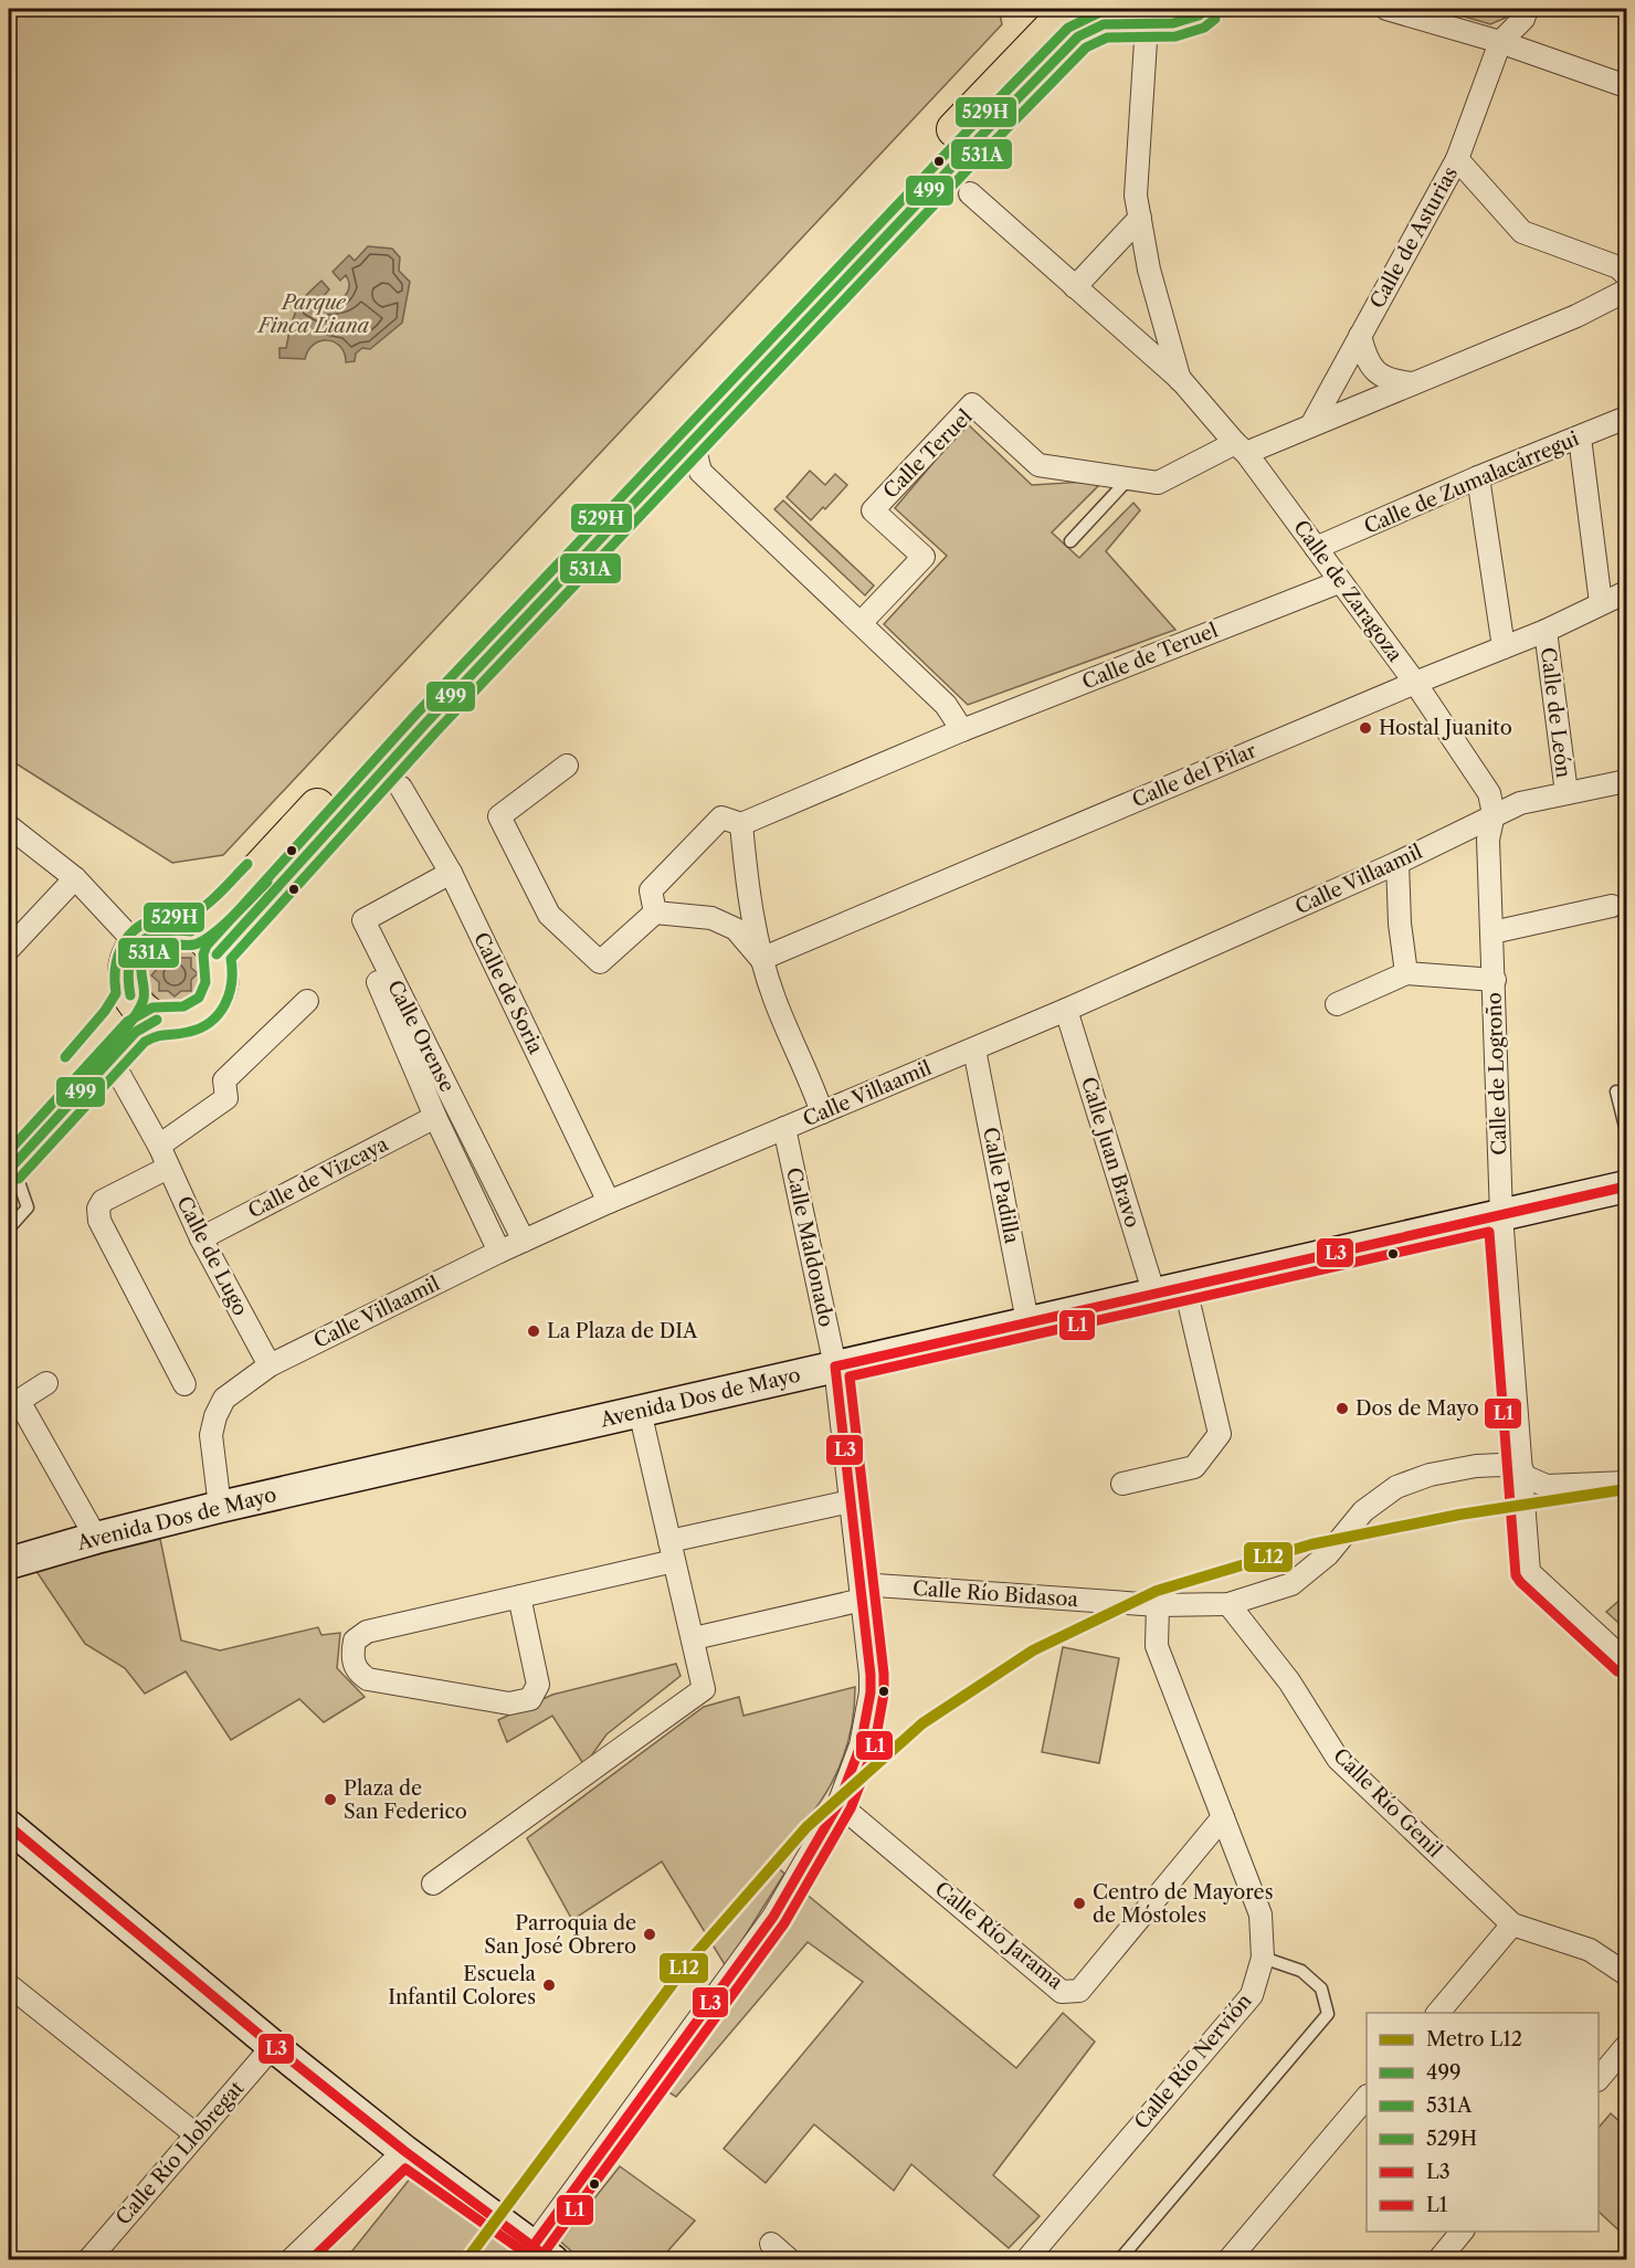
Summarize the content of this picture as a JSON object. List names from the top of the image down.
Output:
{
  "streets": {
    "street": [
      "Calle de Asturias",
      "Calle Teruel",
      "Calle de Zumalacárregui",
      "Calle de Zaragoza",
      "Calle de Teruel",
      "Calle de León",
      "Calle del Pilar",
      "Calle Villaamil",
      "Calle de Soria",
      "Calle Orense",
      "Calle de Logroño",
      "Calle Juan Bravo",
      "Calle de Vizcaya",
      "Calle Padilla",
      "Calle Maldonado",
      "Calle de Lugo",
      "Avenida Dos de Mayo",
      "Calle Río Bidasoa",
      "Calle Río Genil",
      "Calle Río Jarama",
      "Calle Río Nervión",
      "Calle Río Llobregat"
    ]
  },
  "crossings": [
    ["Calle de Asturias", "Calle Teruel"],
    ["Calle Teruel", "Calle de Zaragoza"],
    ["Calle de Zumalacárregui", "Calle de Zaragoza"],
    ["Calle de Zaragoza", "Calle de Teruel"],
    ["Calle de Zaragoza", "Calle del Pilar"],
    ["Calle de Zaragoza", "Calle Villaamil"],
    ["Calle de Zaragoza", "Calle de Logroño"],
    ["Calle de León", "Calle del Pilar"],
    ["Calle de León", "Calle Villaamil"],
    ["Calle Villaamil", "Calle de Soria"],
    ["Calle Villaamil", "Calle Orense"],
    ["Calle Villaamil", "Calle de Logroño"],
    ["Calle Villaamil", "Calle Juan Bravo"],
    ["Calle Villaamil", "Calle Padilla"],
    ["Calle Villaamil", "Calle Maldonado"],
    ["Calle Villaamil", "Calle de Lugo"],
    ["Calle Villaamil", "Avenida Dos de Mayo"],
    ["Calle de Soria", "Calle Orense"],
    ["Calle de Logroño", "Avenida Dos de Mayo"],
    ["Calle de Logroño", "Calle Río Bidasoa"],
    ["Calle Juan Bravo", "Avenida Dos de Mayo"],
    ["Calle de Vizcaya", "Calle de Lugo"],
    ["Calle Padilla", "Avenida Dos de Mayo"],
    ["Calle Maldonado", "Avenida Dos de Mayo"],
    ["Calle Maldonado", "Calle Río Bidasoa"],
    ["Calle Maldonado", "Calle Río Jarama"],
    ["Calle Río Bidasoa", "Calle Río Genil"],
    ["Calle Río Bidasoa", "Calle Río Nervión"],
    ["Calle Río Jarama", "Calle Río Nervión"]
  ],
  "parks": ["Parque Finca Liana"],
  "places": [
    "Hostal Juanito",
    "La Plaza de DIA",
    "Dos de Mayo",
    "Plaza de San Federico",
    "Centro de Mayores de Móstoles",
    "Parroquia de San José Obrero",
    "Escuela Infantil Colores"
  ],
  "lines": [
    "transit line 499",
    "transit line 529H",
    "transit line 531A",
    "transit line L3",
    "transit line L1",
    "metro line L12"
  ],
  "legend": [
    "Metro L12",
    "499",
    "531A",
    "529H",
    "L3",
    "L1"
  ]
}
